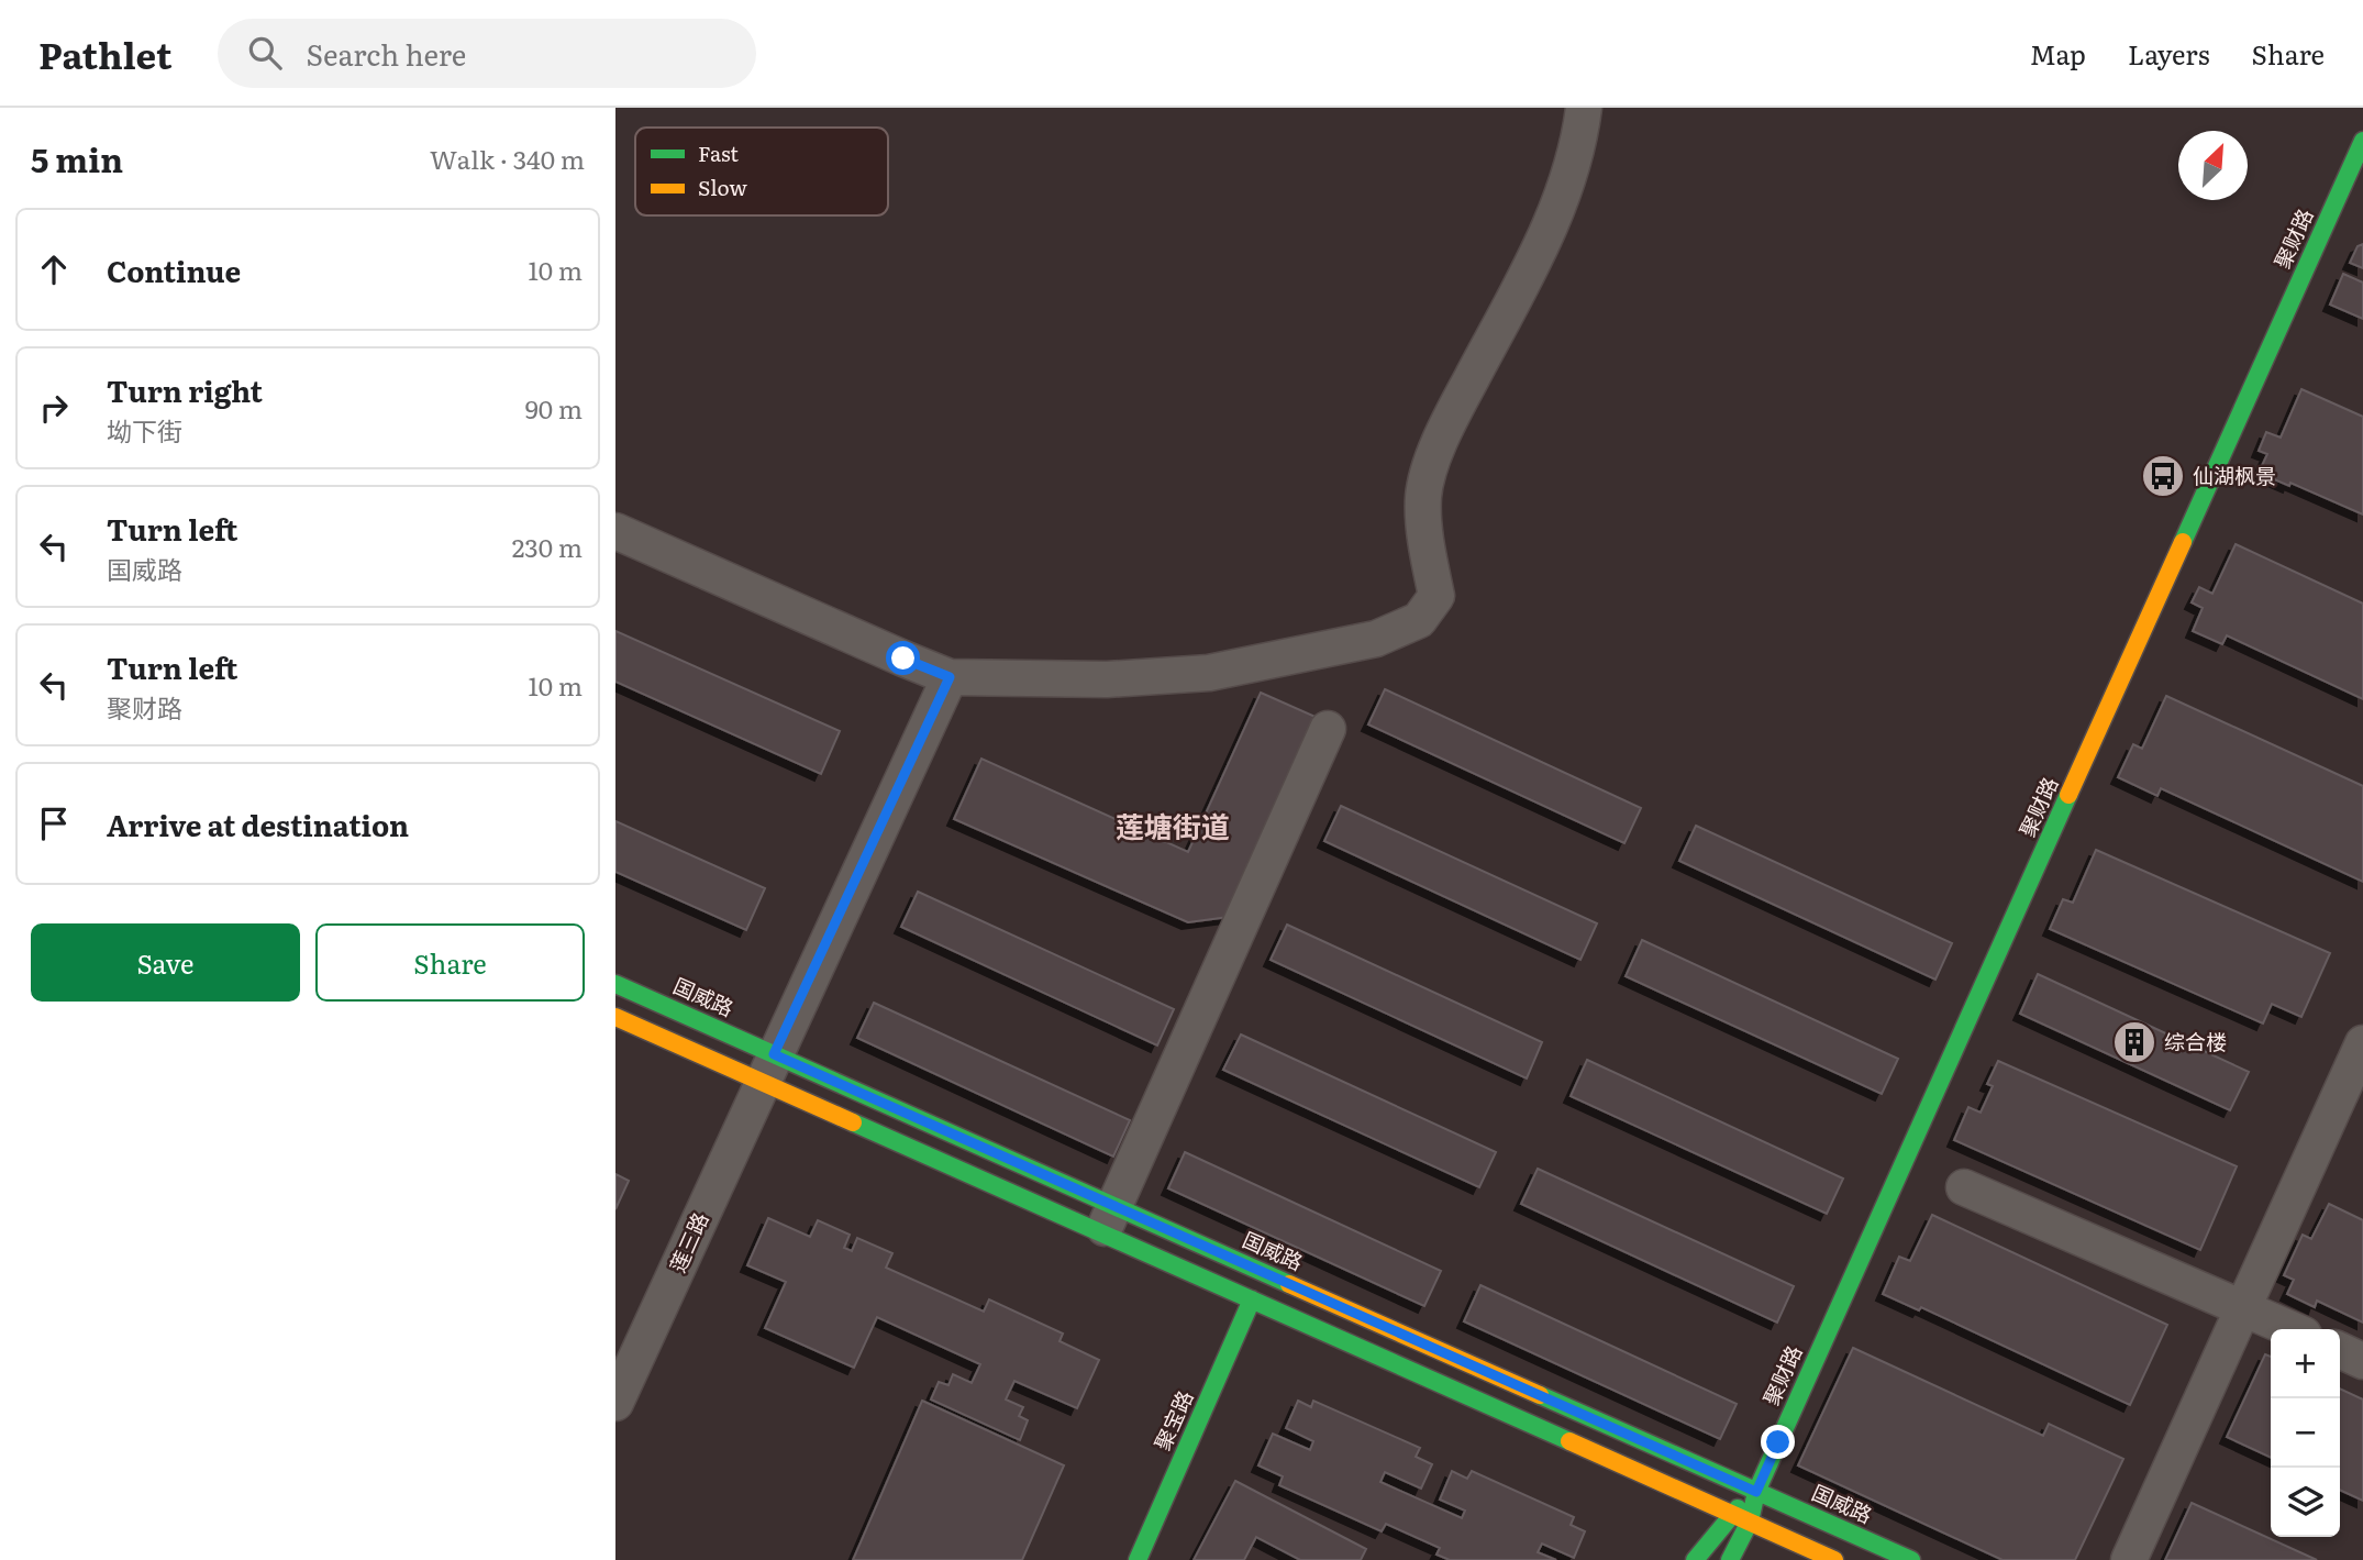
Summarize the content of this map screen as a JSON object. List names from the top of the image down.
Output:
{
  "streets": {
    "street": [
      "聚财路",
      "国威路",
      "莲三路",
      "聚宝路"
    ]
  },
  "crossings": [
    ["聚财路", "国威路"],
    ["国威路", "莲三路"],
    ["国威路", "聚宝路"]
  ],
  "districts": ["莲塘街道"],
  "places": {
    "bus stop": ["仙湖枫景"],
    "building": ["综合楼"]
  },
  "legend": ["Fast", "Slow"],
  "north": "top right",
  "page": {
    "header": "Pathlet",
    "search": "Search here",
    "nav": ["Map", "Layers", "Share"],
    "heading": ["5 min", "Walk · 340 m"],
    "list": [
      ["Continue", "10 m"],
      ["Turn right", "坳下街", "90 m"],
      ["Turn left", "国威路", "230 m"],
      ["Turn left", "聚财路", "10 m"],
      "Arrive at destination"
    ],
    "buttons": ["Save", "Share"],
    "map_buttons": ["+", "−"]
  }
}
